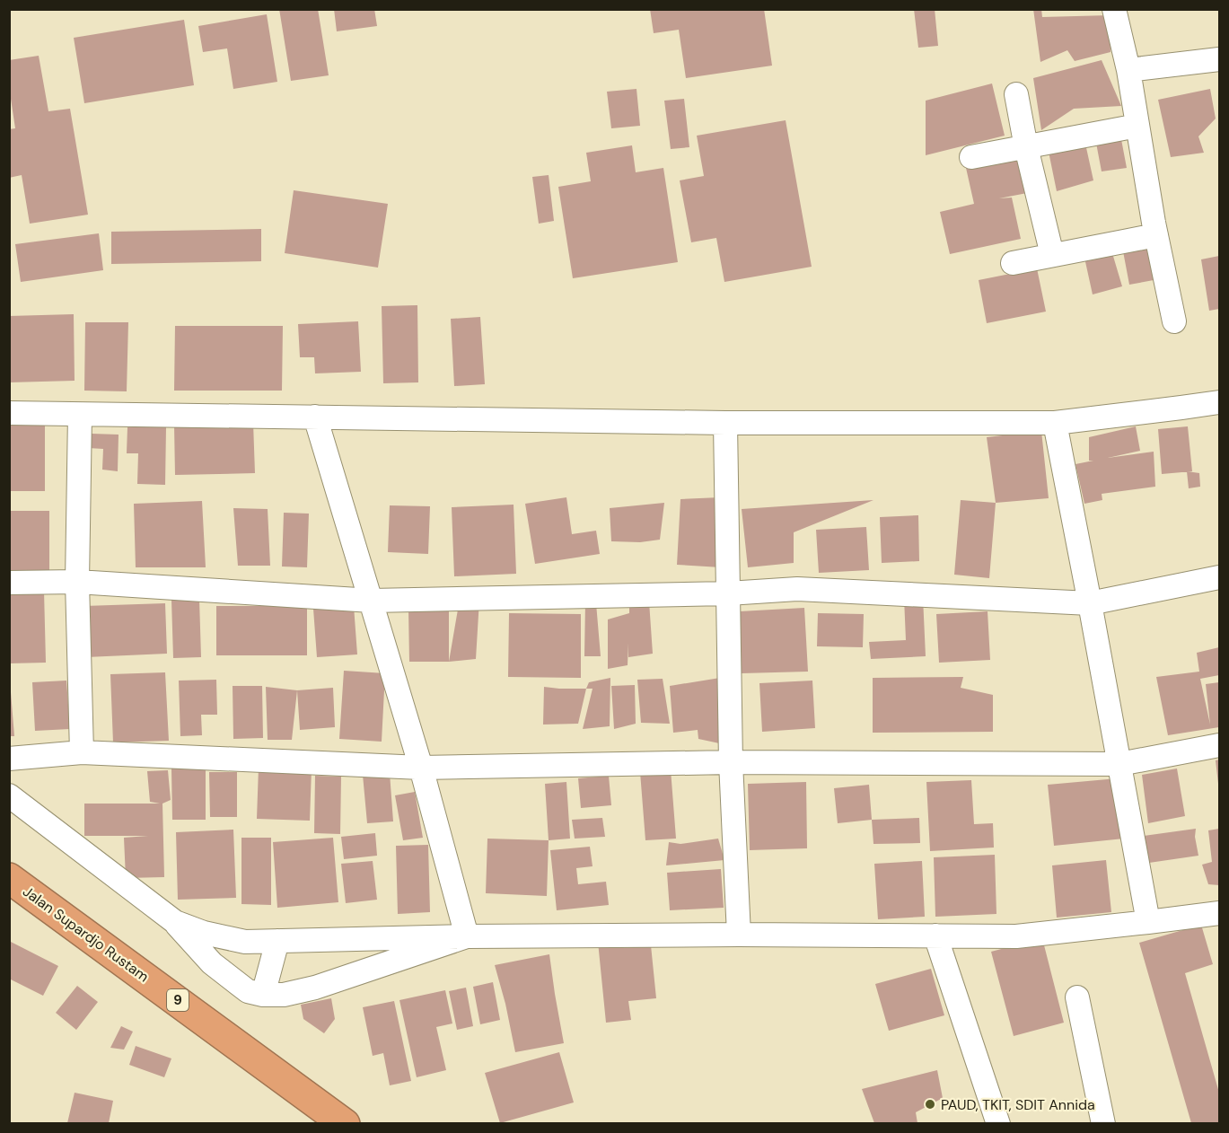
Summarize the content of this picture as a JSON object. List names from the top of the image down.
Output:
{
  "streets": {
    "highway": ["Jalan Supardjo Rustam", "9"]
  },
  "places": ["PAUD, TKIT, SDIT Annida"]
}
